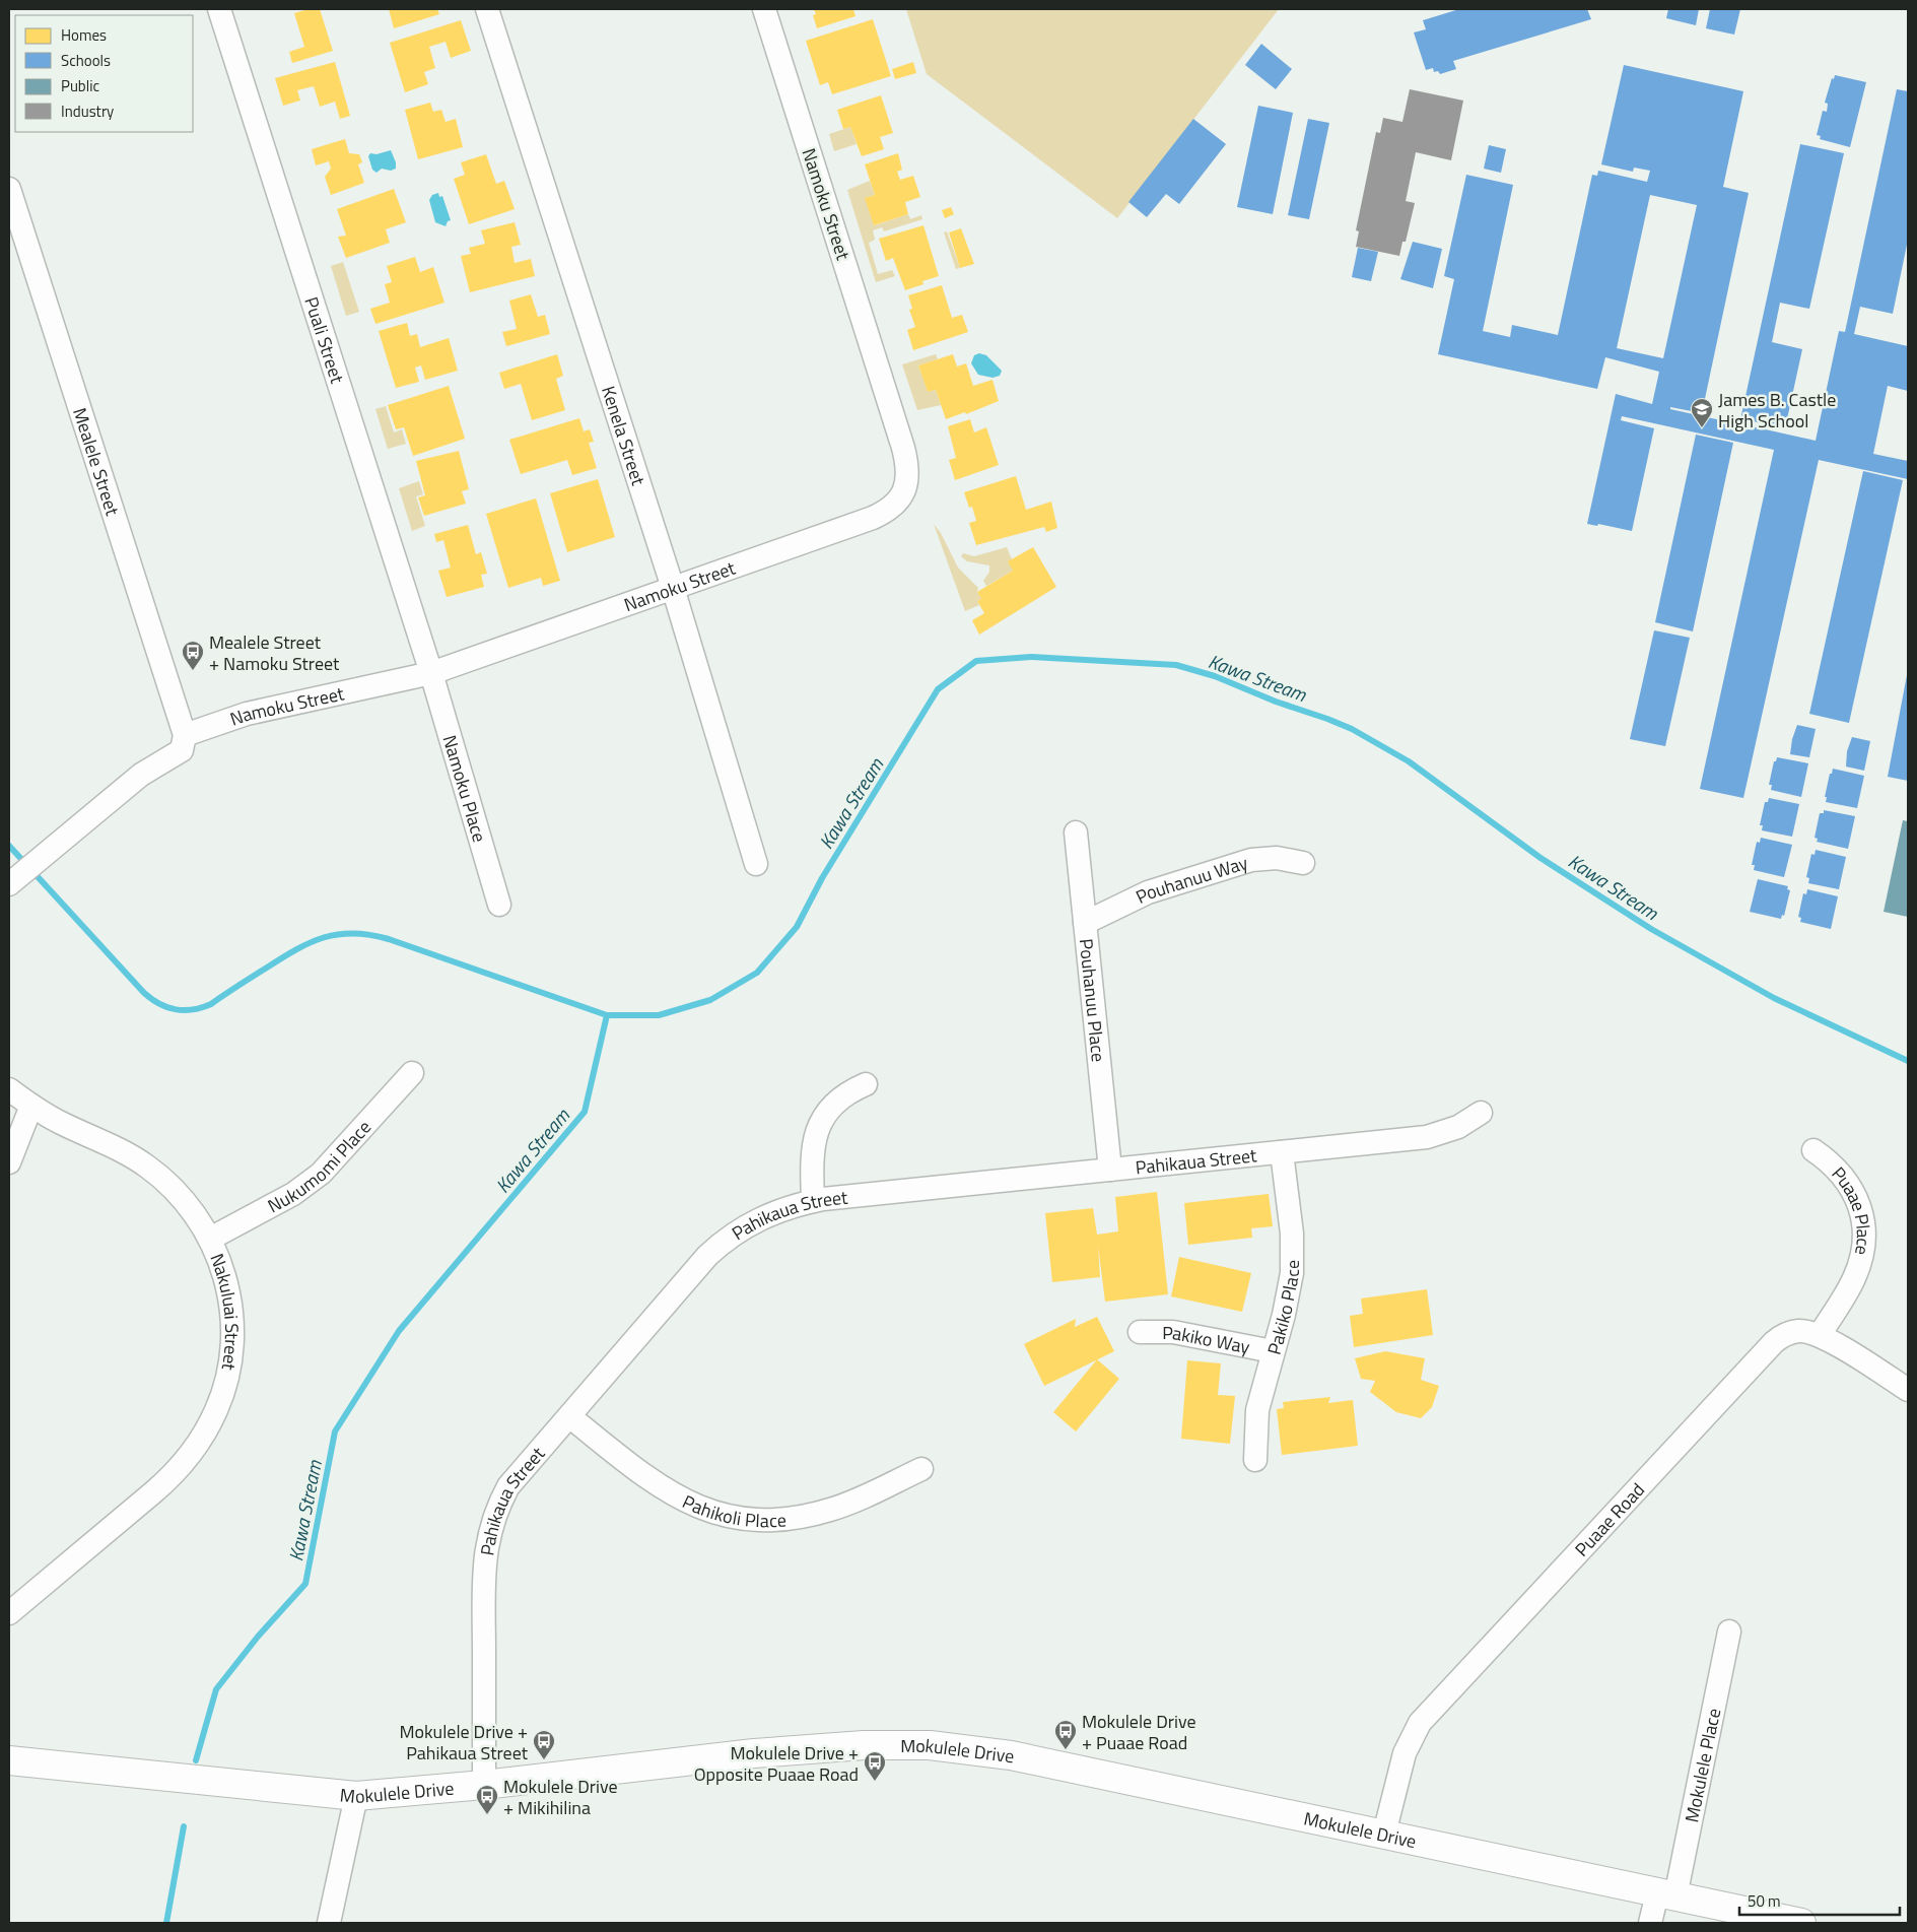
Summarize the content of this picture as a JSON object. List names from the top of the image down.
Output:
{
  "streets": {
    "street": [
      "Namoku Street",
      "Puali Street",
      "Kenela Street",
      "Mealele Street",
      "Namoku Place",
      "Pouhanuu Way",
      "Pouhanuu Place",
      "Pahikaua Street",
      "Nukumomi Place",
      "Puaae Place",
      "Pakiko Place",
      "Nakuluai Street",
      "Pakiko Way",
      "Pahikoli Place",
      "Puaae Road",
      "Mokulele Drive",
      "Mokulele Place"
    ]
  },
  "crossings": [
    ["Namoku Street", "Puali Street"],
    ["Namoku Street", "Kenela Street"],
    ["Namoku Street", "Mealele Street"],
    ["Namoku Street", "Namoku Place"],
    ["Puali Street", "Namoku Place"],
    ["Pouhanuu Way", "Pouhanuu Place"],
    ["Pouhanuu Place", "Pahikaua Street"],
    ["Pahikaua Street", "Pakiko Place"],
    ["Pahikaua Street", "Pahikoli Place"],
    ["Pahikaua Street", "Mokulele Drive"],
    ["Nukumomi Place", "Nakuluai Street"],
    ["Puaae Place", "Puaae Road"],
    ["Pakiko Place", "Pakiko Way"],
    ["Puaae Road", "Mokulele Drive"],
    ["Mokulele Drive", "Mokulele Place"]
  ],
  "water": ["Kawa Stream"],
  "places": {
    "school or university": ["James B. Castle High School"],
    "bus stop": [
      "Mealele Street + Namoku Street",
      "Mokulele Drive + Puaae Road",
      "Mokulele Drive + Pahikaua Street",
      "Mokulele Drive + Opposite Puaae Road",
      "Mokulele Drive + Mikihilina"
    ]
  },
  "legend": [
    "Homes",
    "Schools",
    "Public",
    "Industry"
  ],
  "scale_bar": "50 m"
}
